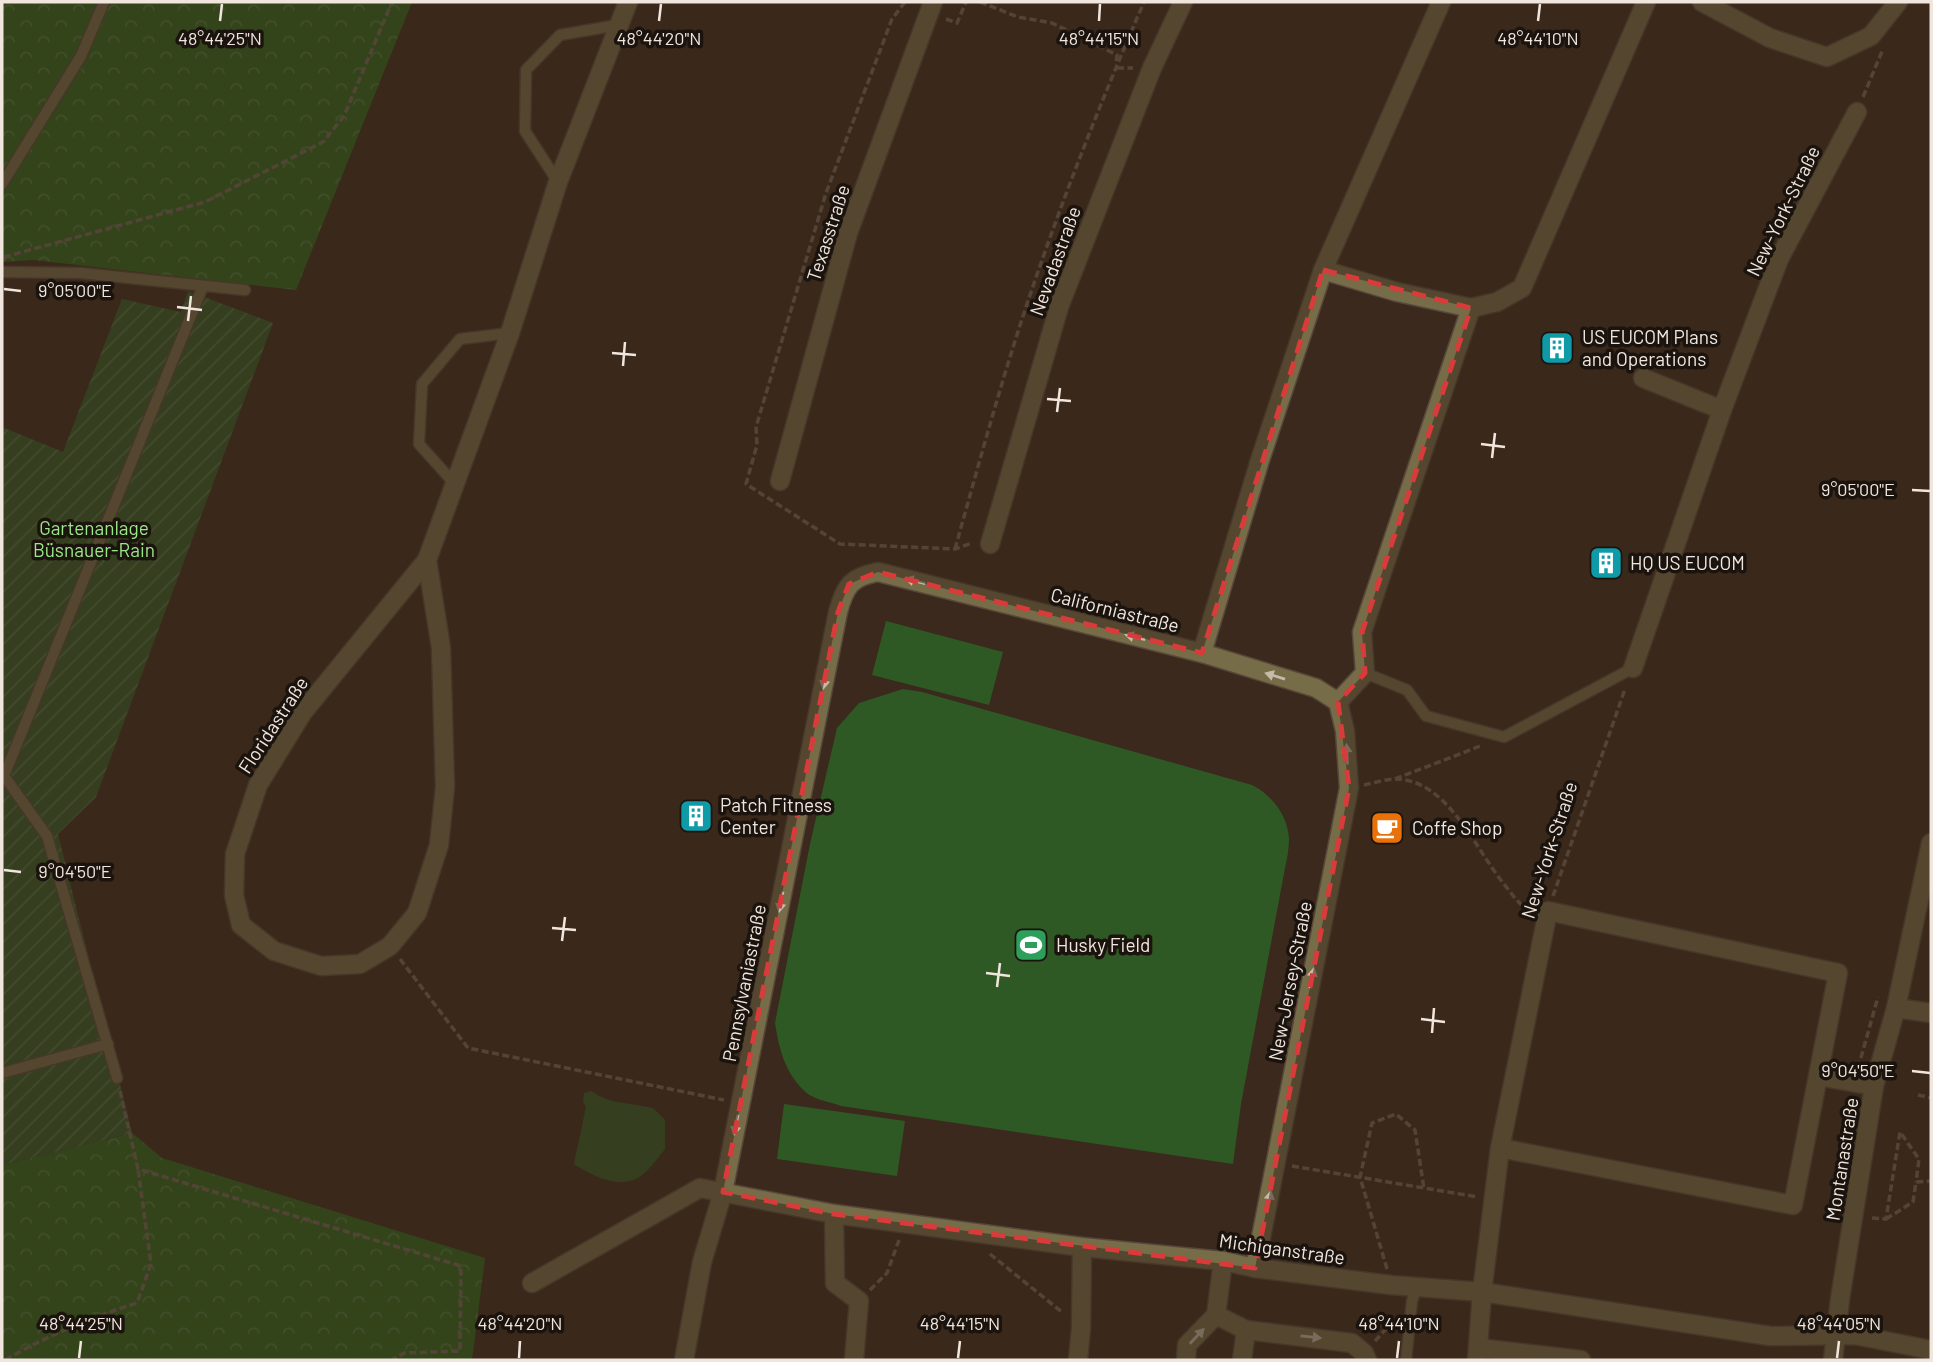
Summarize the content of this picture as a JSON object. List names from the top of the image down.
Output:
{
  "streets": {
    "street": [
      "New-York-Straße",
      "Texasstraße",
      "Nevadastraße",
      "Californiastraße",
      "Floridastraße",
      "New-Jersey-Straße",
      "Pennsylvaniastraße",
      "Montanastraße",
      "Michiganstraße"
    ]
  },
  "crossings": [
    ["New-York-Straße", "Michiganstraße"],
    ["Californiastraße", "New-Jersey-Straße"],
    ["Californiastraße", "Pennsylvaniastraße"],
    ["New-Jersey-Straße", "Michiganstraße"],
    ["Pennsylvaniastraße", "Michiganstraße"],
    ["Montanastraße", "Michiganstraße"]
  ],
  "one_way": ["Californiastraße", "New-Jersey-Straße", "Pennsylvaniastraße"],
  "parks": ["Gartenanlage Büsnauer-Rain"],
  "places": {
    "building": ["US EUCOM Plans and Operations", "HQ US EUCOM", "Patch Fitness Center"],
    "cafe": ["Coffe Shop"],
    "sports": ["Husky Field"]
  },
  "coordinates": [
    "48°44'25\"N",
    "48°44'20\"N",
    "48°44'15\"N",
    "48°44'10\"N",
    "9°05'00\"E",
    "9°04'50\"E",
    "48°44'05\"N"
  ]
}
